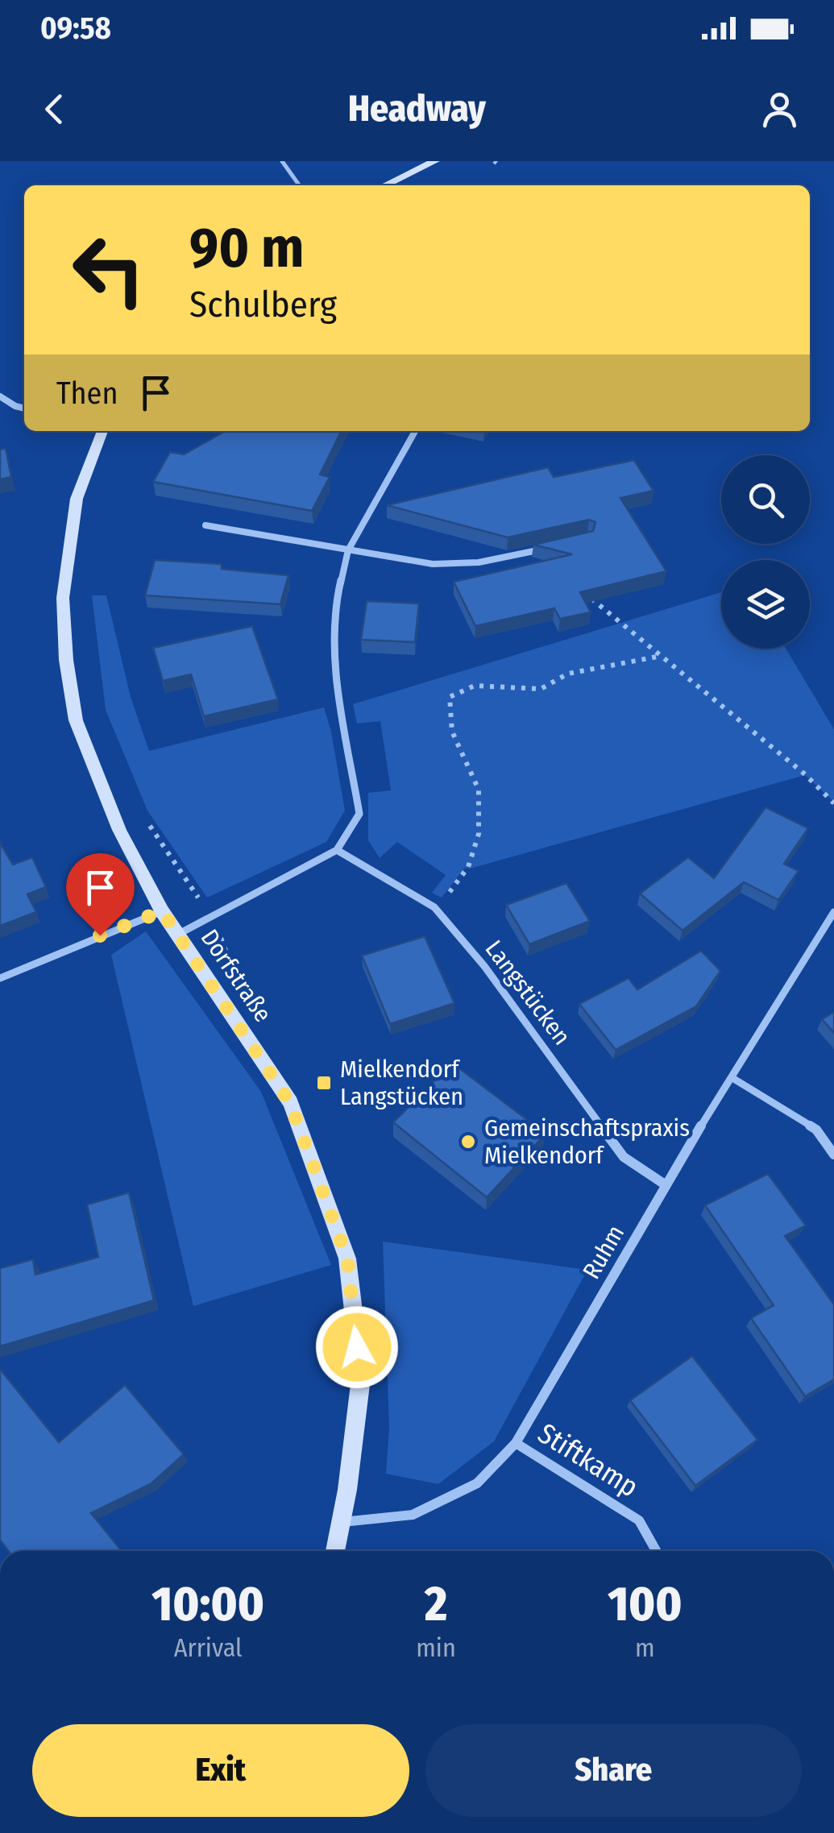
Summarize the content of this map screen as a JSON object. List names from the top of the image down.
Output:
{
  "streets": {
    "street": [
      "Dorfstraße",
      "Langstücken",
      "Ruhm",
      "Stiftkamp"
    ]
  },
  "crossings": [
    ["Dorfstraße", "Ruhm"],
    ["Langstücken", "Ruhm"],
    ["Ruhm", "Stiftkamp"]
  ],
  "places": {
    "transit": ["Mielkendorf Langstücken"],
    "other": ["Gemeinschaftspraxis Mielkendorf"]
  },
  "page": {
    "status": "09:58",
    "header": "Headway",
    "turn": ["90 m", "Schulberg"],
    "then": "Then",
    "eta": [
      "10:00",
      "Arrival",
      "2",
      "min",
      "100",
      "m"
    ],
    "buttons": ["Exit", "Share"]
  }
}
